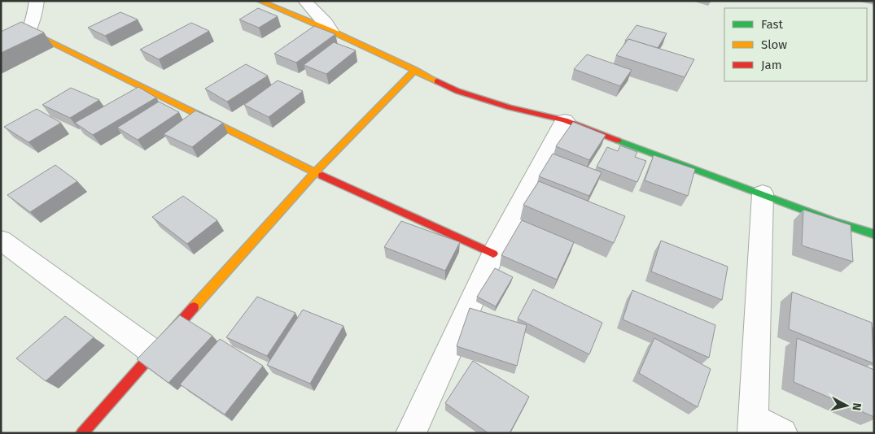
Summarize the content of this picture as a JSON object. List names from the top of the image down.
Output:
{
  "legend": ["Fast", "Slow", "Jam"],
  "north": "right"
}
